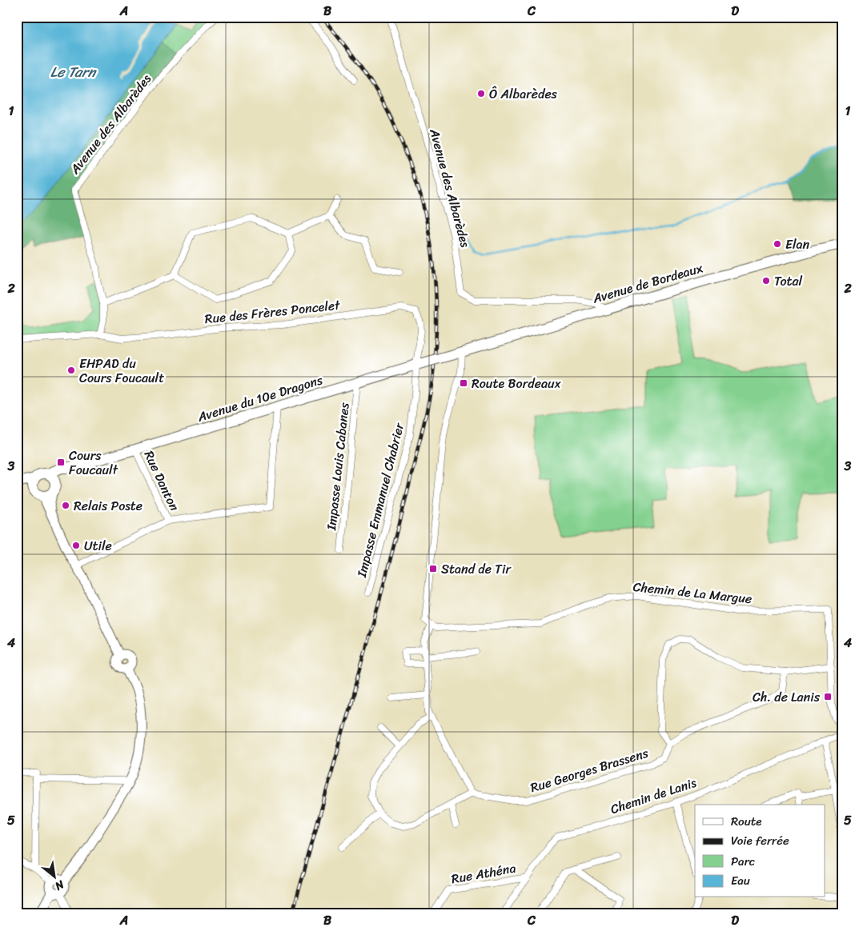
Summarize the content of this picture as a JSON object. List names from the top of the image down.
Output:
{
  "streets": {
    "main road": ["Avenue de Bordeaux", "Avenue du 10e Dragons"],
    "street": [
      "Avenue des Albarèdes",
      "Rue des Frères Poncelet",
      "Impasse Louis Cabanes",
      "Rue Danton",
      "Impasse Emmanuel Chabrier",
      "Chemin de La Margue",
      "Rue Georges Brassens",
      "Chemin de Lanis",
      "Rue Athéna"
    ]
  },
  "crossings": [
    ["Avenue des Albarèdes", "Avenue de Bordeaux"],
    ["Avenue des Albarèdes", "Rue des Frères Poncelet"],
    ["Avenue de Bordeaux", "Avenue du 10e Dragons"],
    ["Rue des Frères Poncelet", "Avenue du 10e Dragons"],
    ["Rue des Frères Poncelet", "Impasse Emmanuel Chabrier"],
    ["Avenue du 10e Dragons", "Impasse Louis Cabanes"],
    ["Avenue du 10e Dragons", "Rue Danton"],
    ["Avenue du 10e Dragons", "Impasse Emmanuel Chabrier"],
    ["Chemin de Lanis", "Rue Athéna"]
  ],
  "water": ["Le Tarn"],
  "places": {
    "other": [
      "Ô Albarèdes",
      "Elan",
      "Total",
      "EHPAD du Cours Foucault",
      "Relais Poste",
      "Utile"
    ],
    "transit": [
      "Route Bordeaux",
      "Cours Foucault",
      "Stand de Tir",
      "Ch. de Lanis"
    ]
  },
  "legend": [
    "Route",
    "Voie ferrée",
    "Parc",
    "Eau"
  ],
  "north": "bottom right",
  "grid": {
    "columns": [
      "A",
      "B",
      "C",
      "D"
    ],
    "rows": [
      "1",
      "2",
      "3",
      "4",
      "5"
    ]
  }
}
